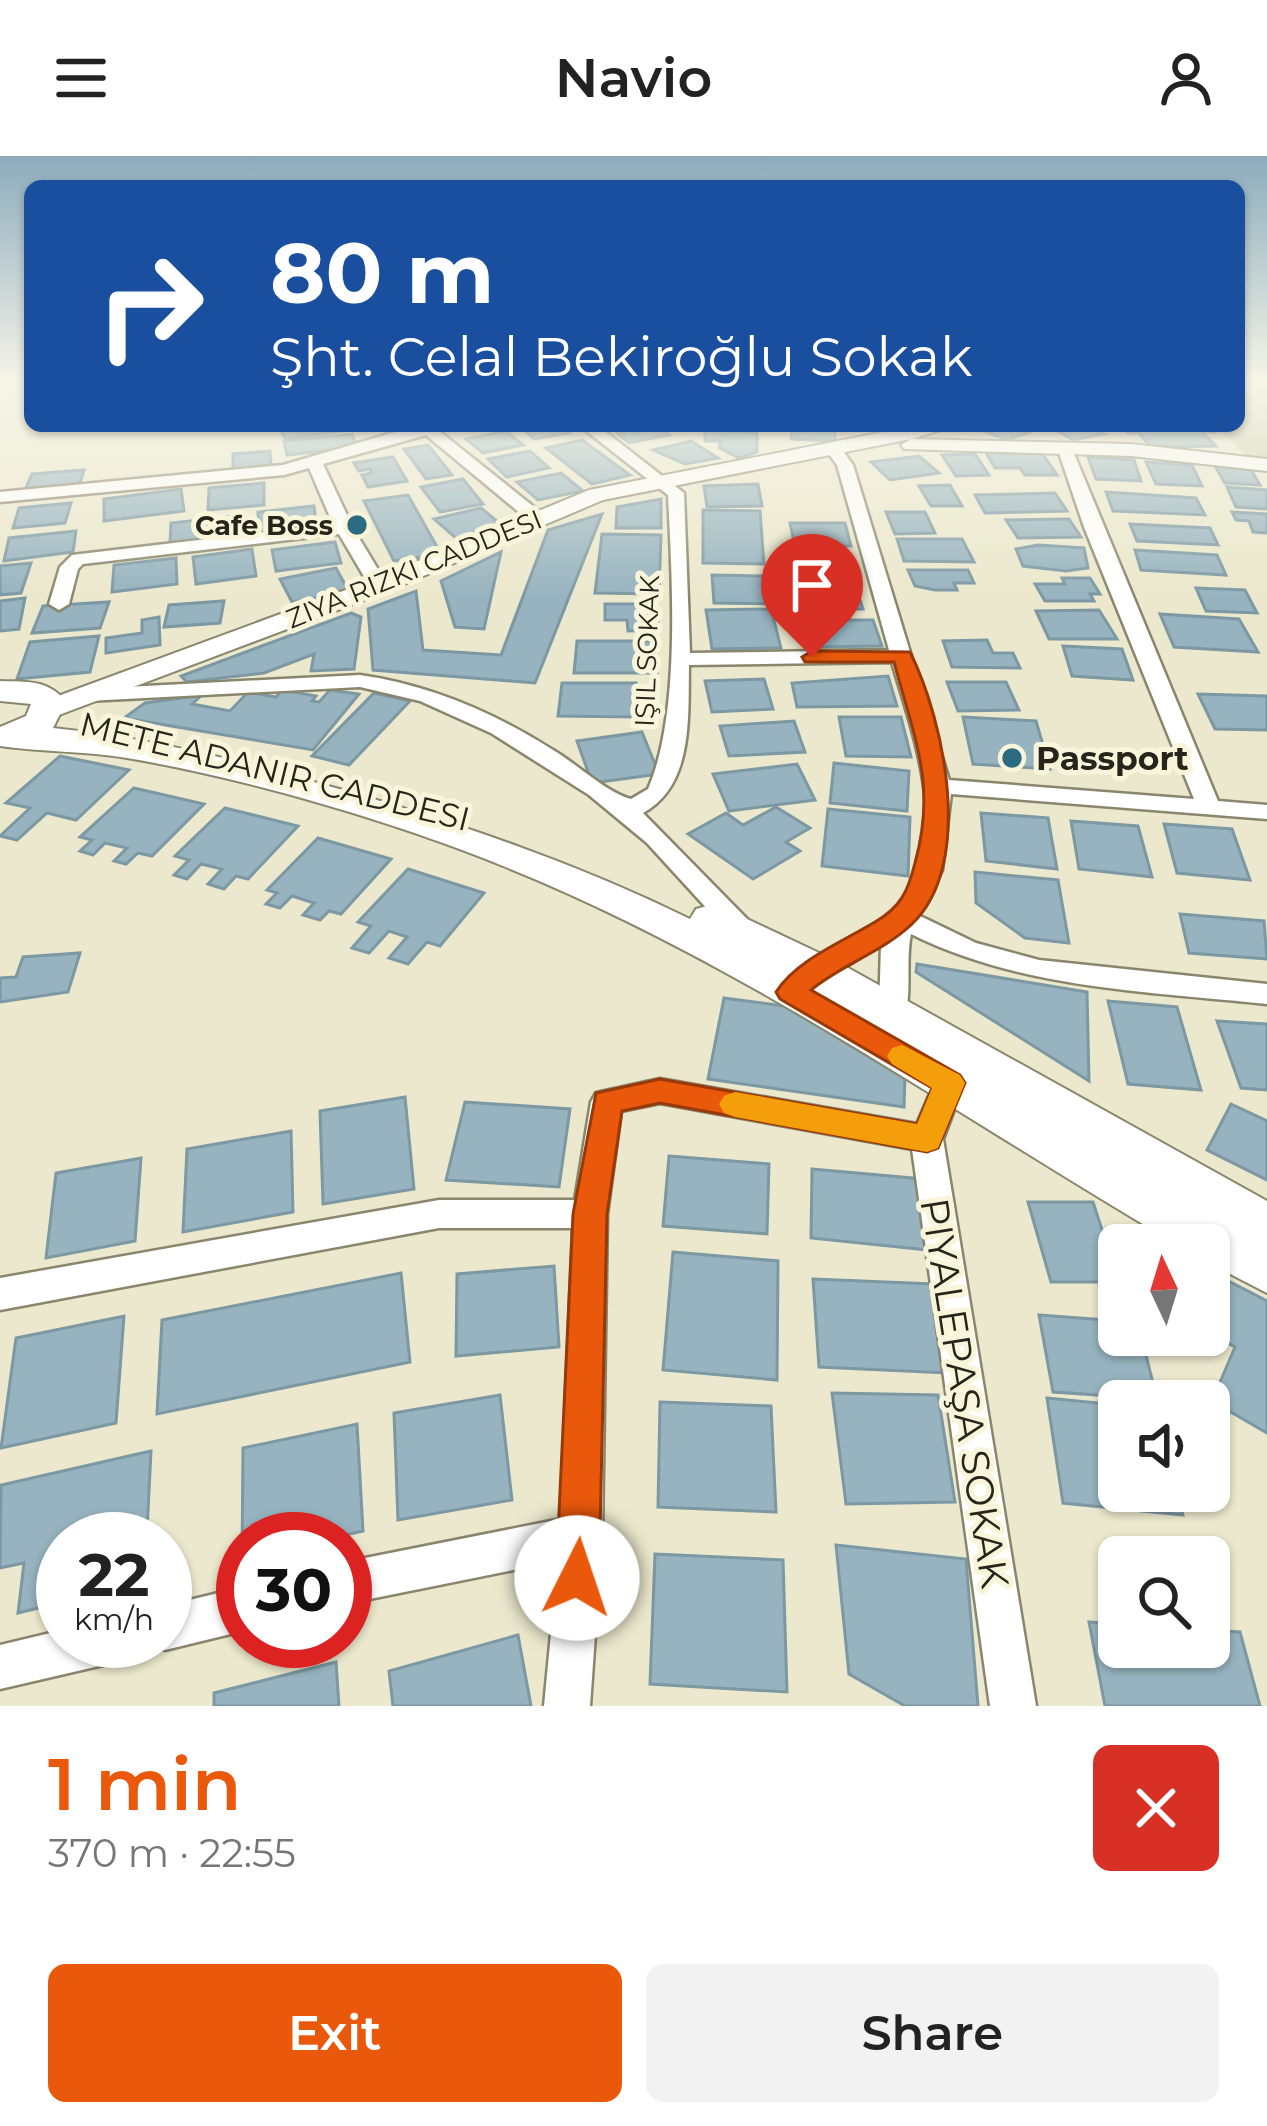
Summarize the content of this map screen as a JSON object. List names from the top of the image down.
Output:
{
  "streets": {
    "street": ["PIYALEPAŞA SOKAK"]
  },
  "places": ["Cafe Boss", "Passport"],
  "north": "top",
  "page": {
    "header": "Navio",
    "turn": ["80 m", "Şht. Celal Bekiroğlu Sokak"],
    "speed": "22 km/h",
    "limit": "30",
    "heading": ["1 min", "370 m · 22:55"],
    "buttons": ["Exit", "Share"]
  }
}
